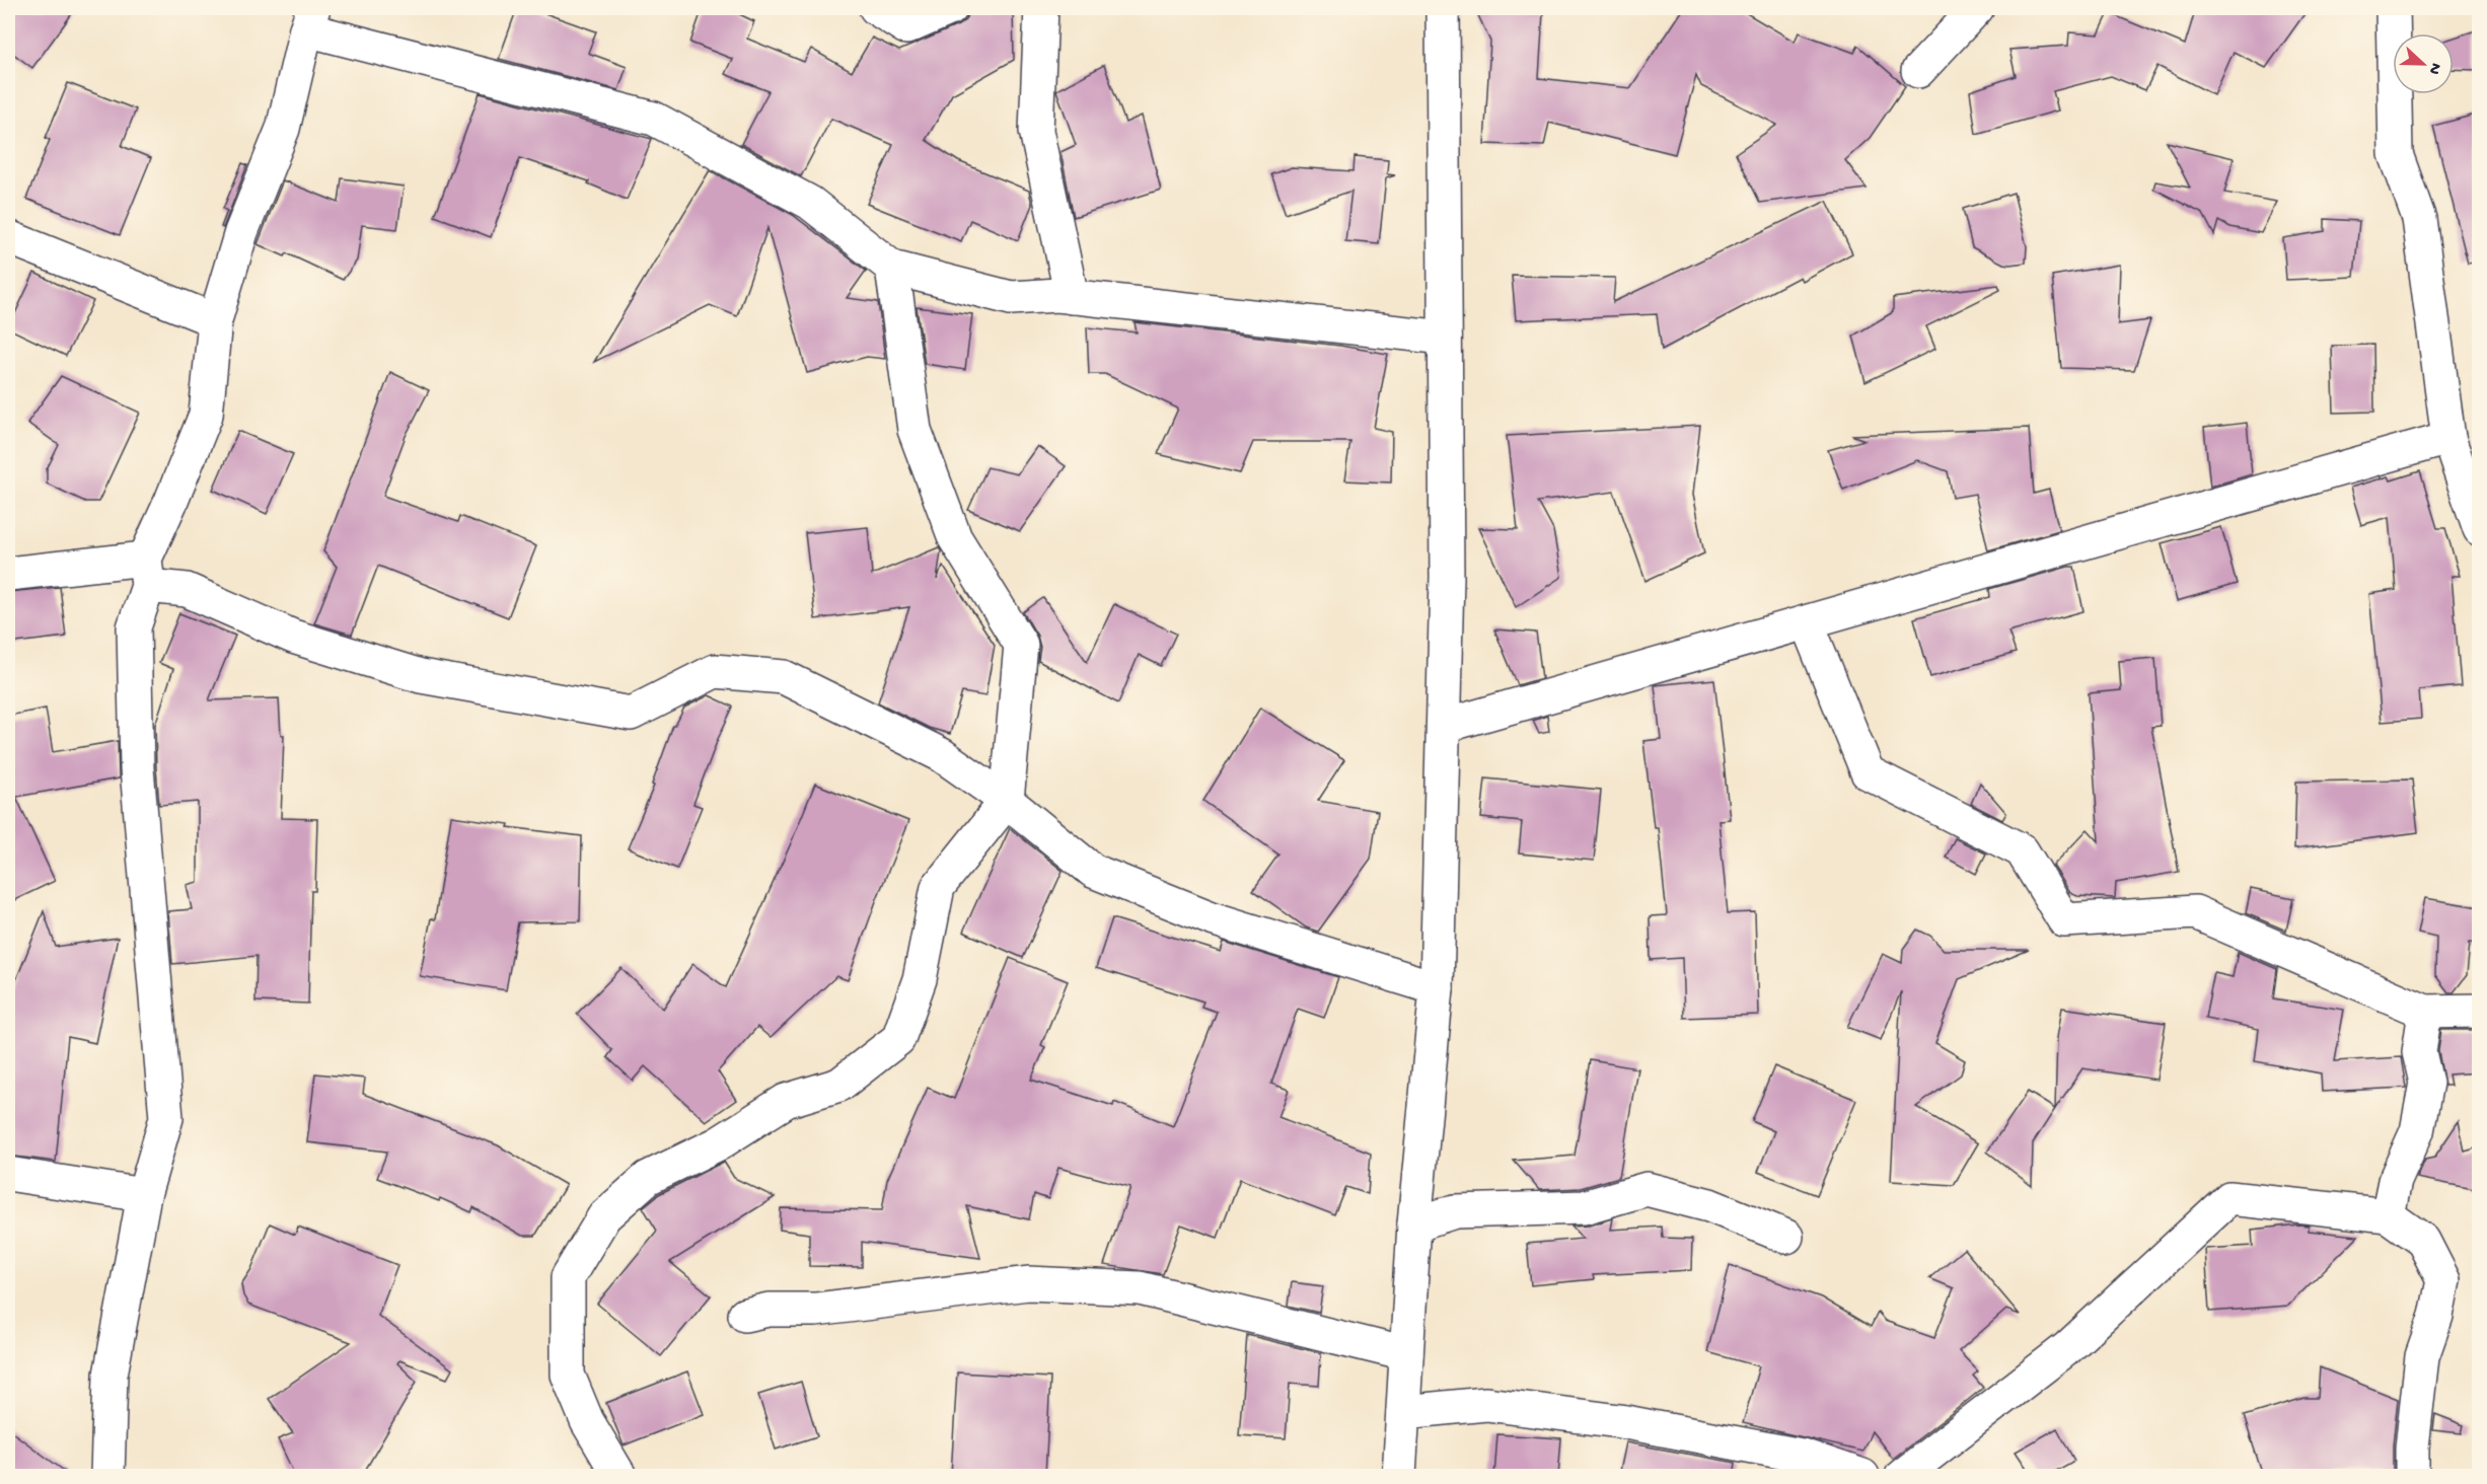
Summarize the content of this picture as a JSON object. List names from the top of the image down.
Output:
{
  "north": "right"
}
